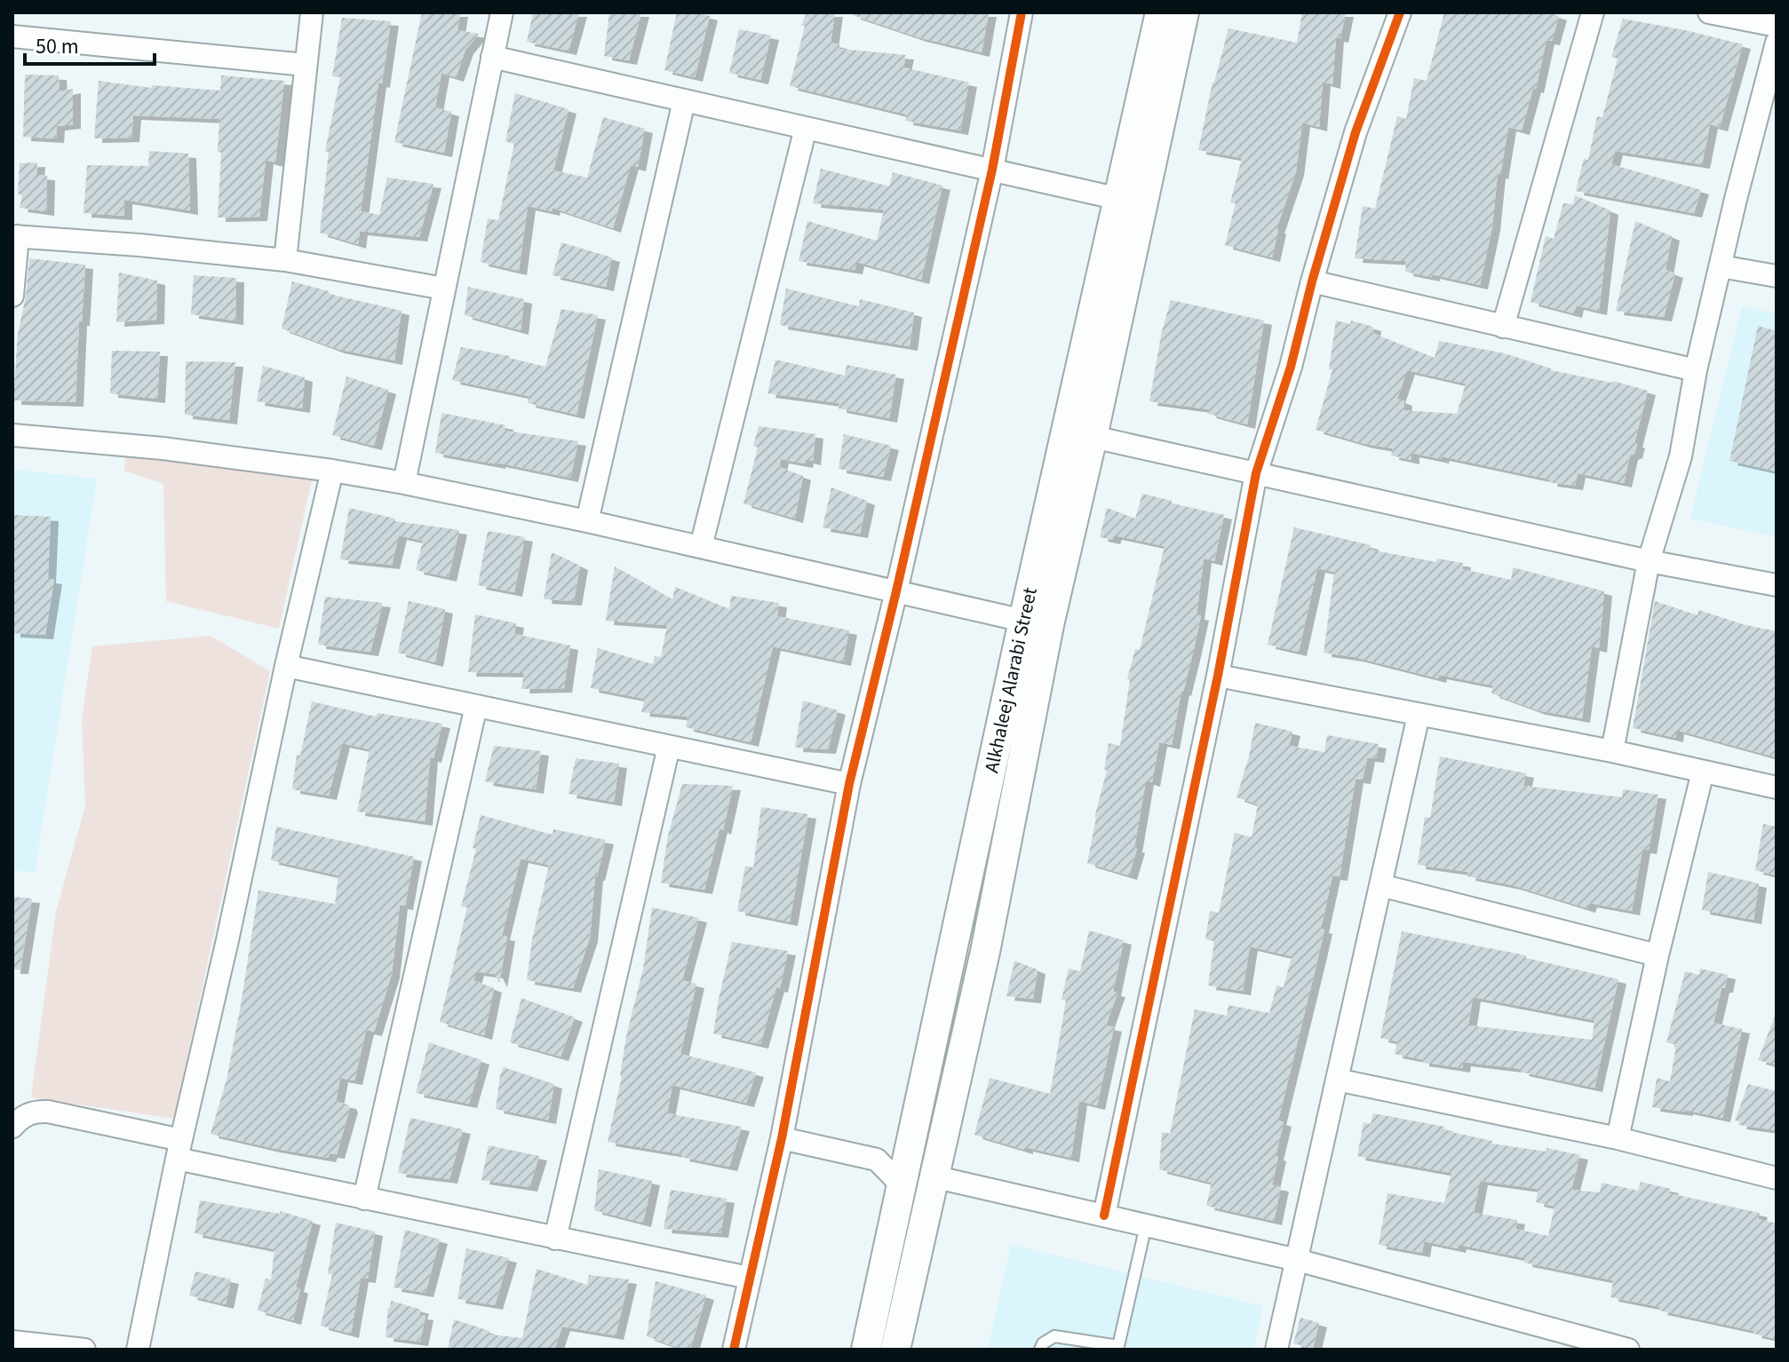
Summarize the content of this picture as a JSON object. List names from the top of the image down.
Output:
{
  "streets": {
    "main road": ["Alkhaleej Alarabi Street"]
  },
  "scale_bar": "50 m"
}
